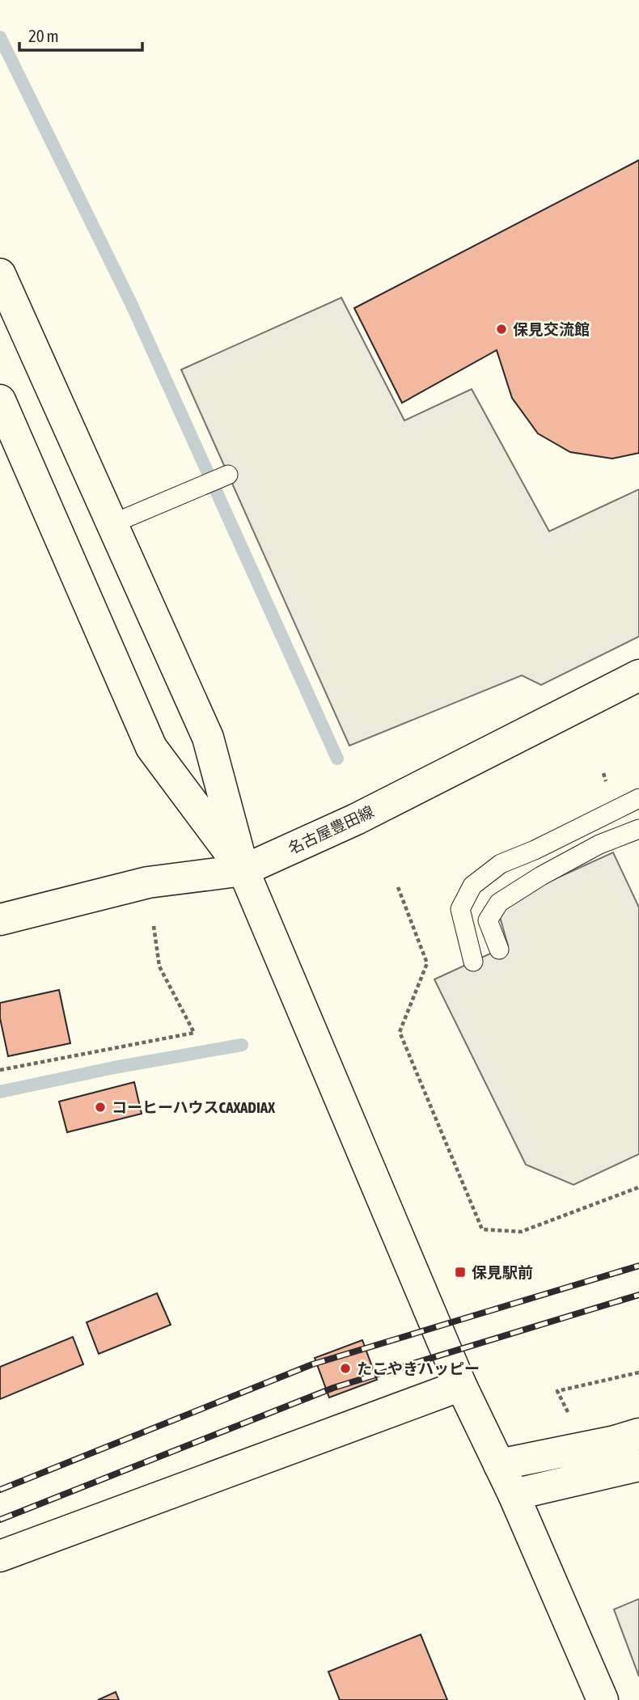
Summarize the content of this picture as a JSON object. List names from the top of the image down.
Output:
{
  "streets": {
    "street": ["名古屋豊田線"]
  },
  "places": {
    "other": ["保見交流館", "コーヒーハウスCAXADIAX", "たこやきハッピー"],
    "transit": ["保見駅前"]
  },
  "scale_bar": "20 m"
}
